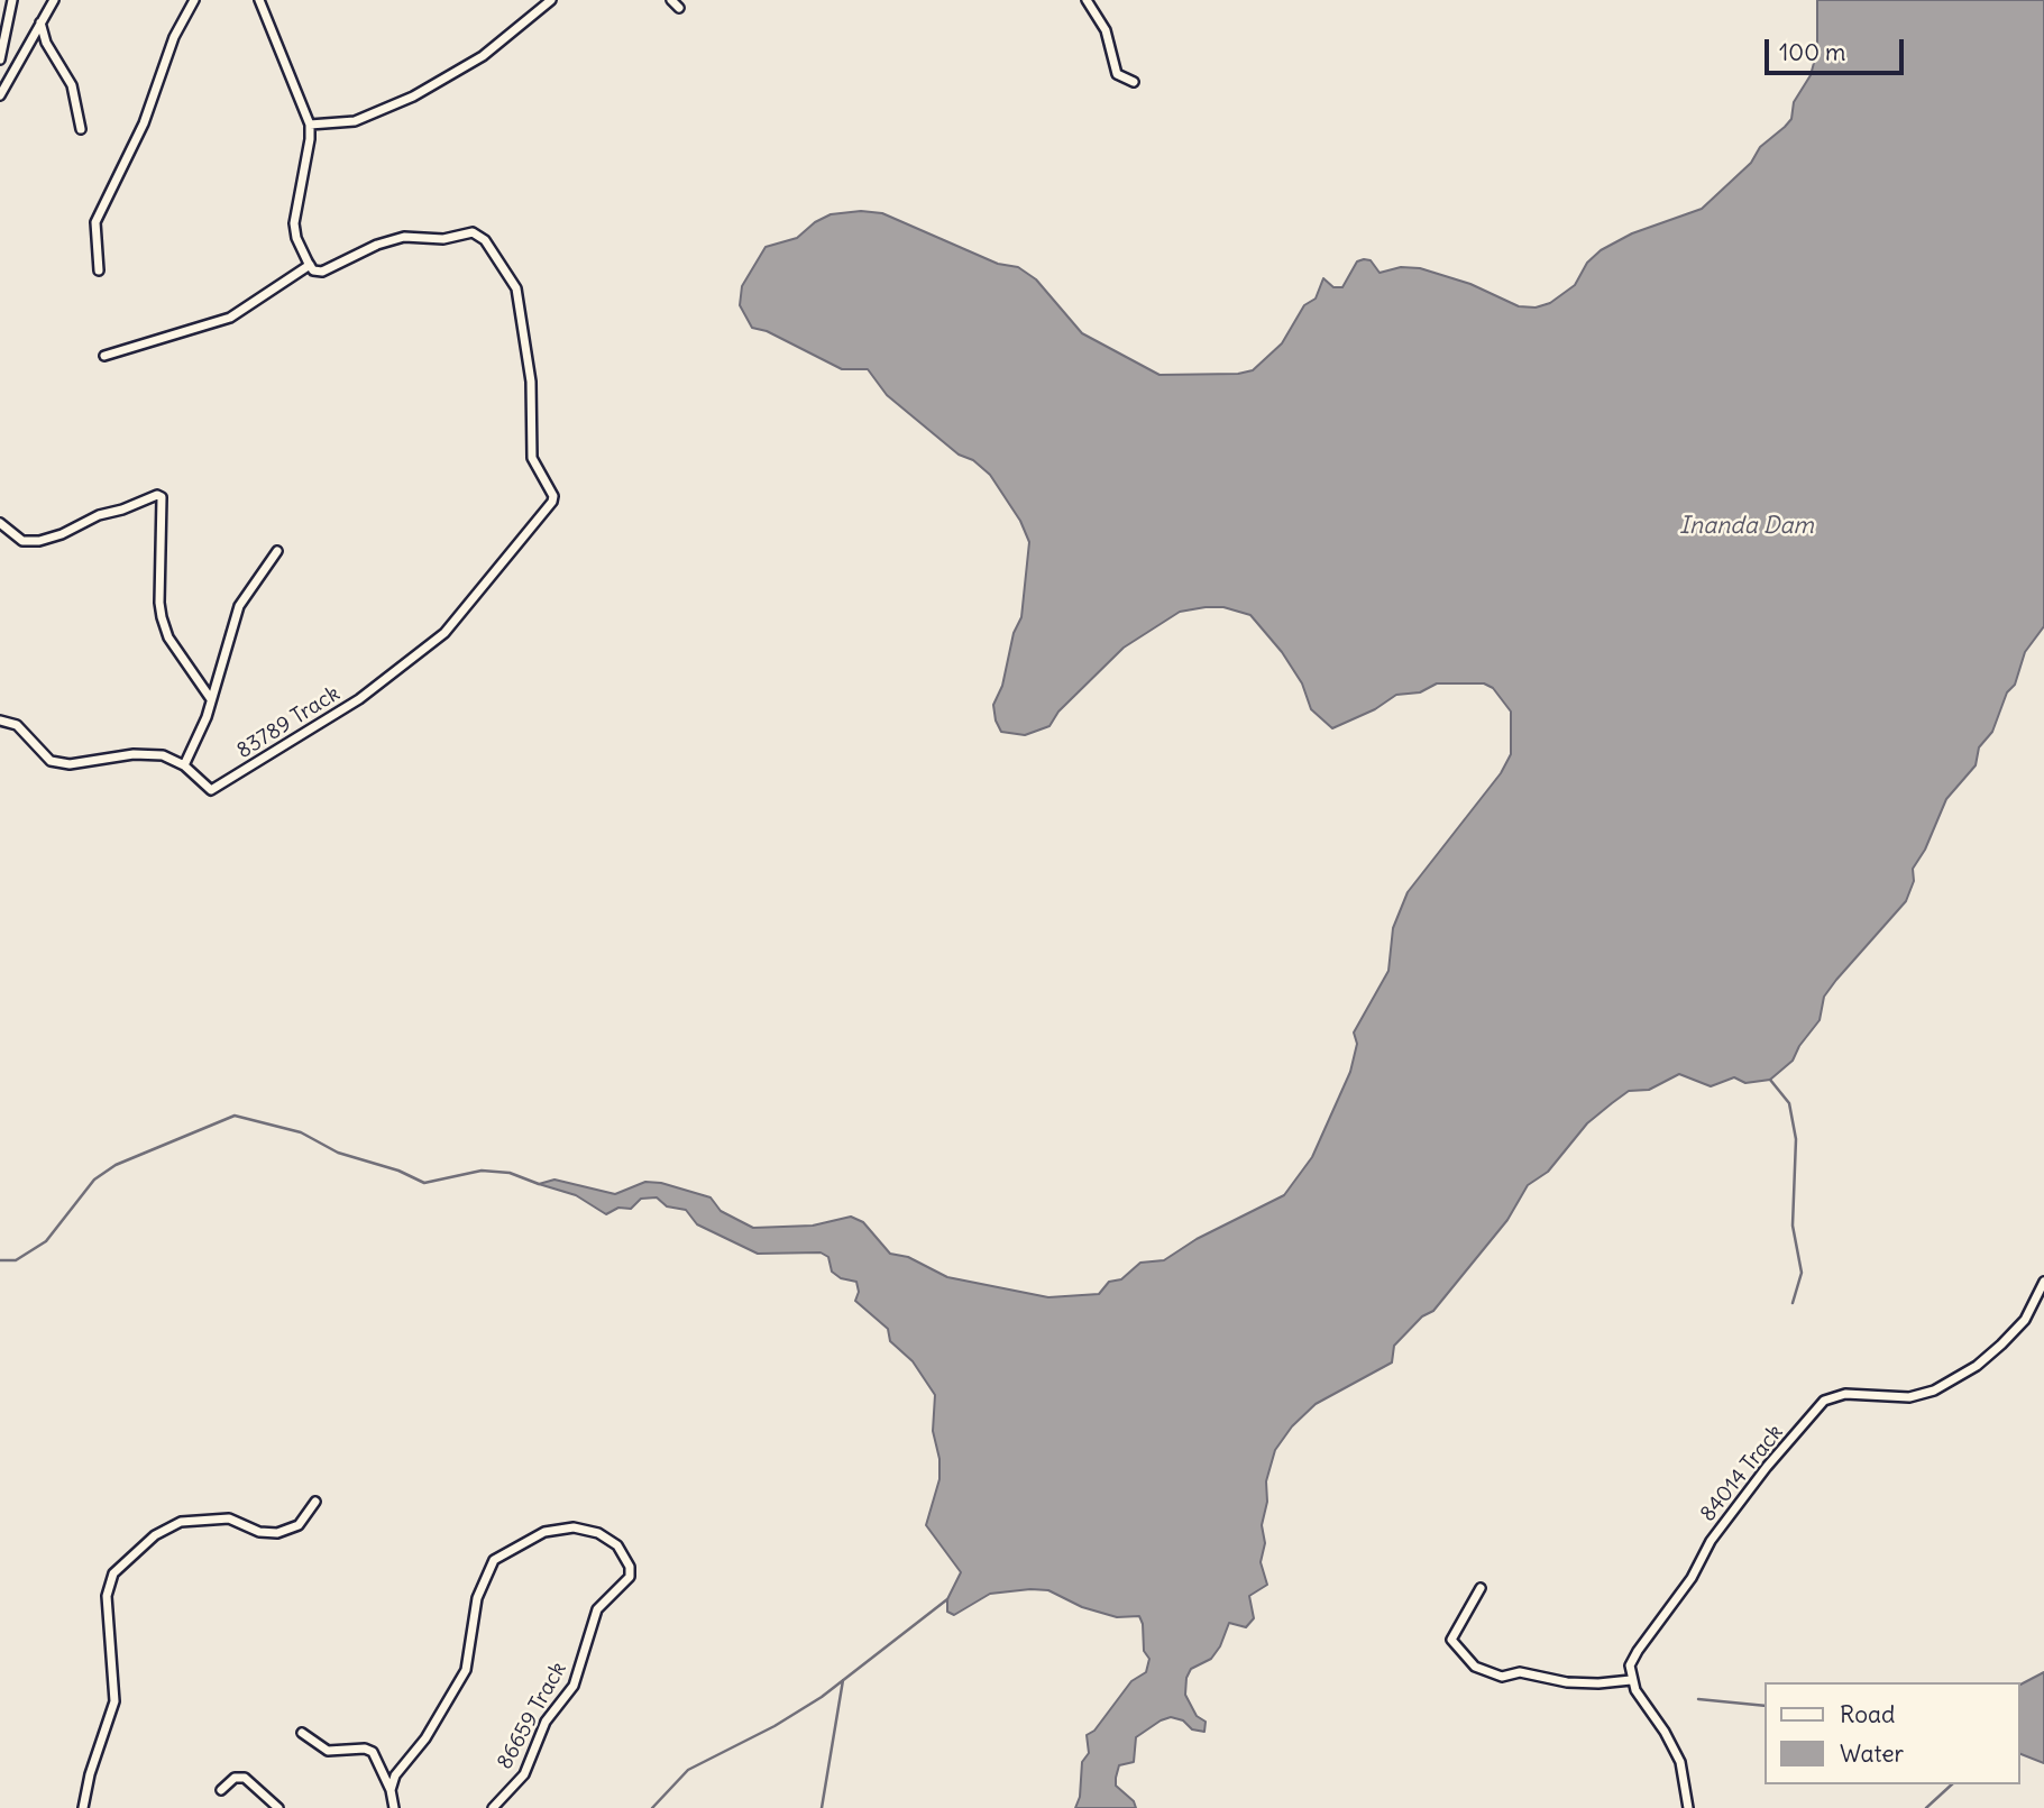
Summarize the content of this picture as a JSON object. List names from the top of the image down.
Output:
{
  "streets": {
    "street": ["83789 Track", "84014 Track", "86659 Track"]
  },
  "water": ["Inanda Dam"],
  "legend": ["Road", "Water"],
  "scale_bar": "100 m"
}
